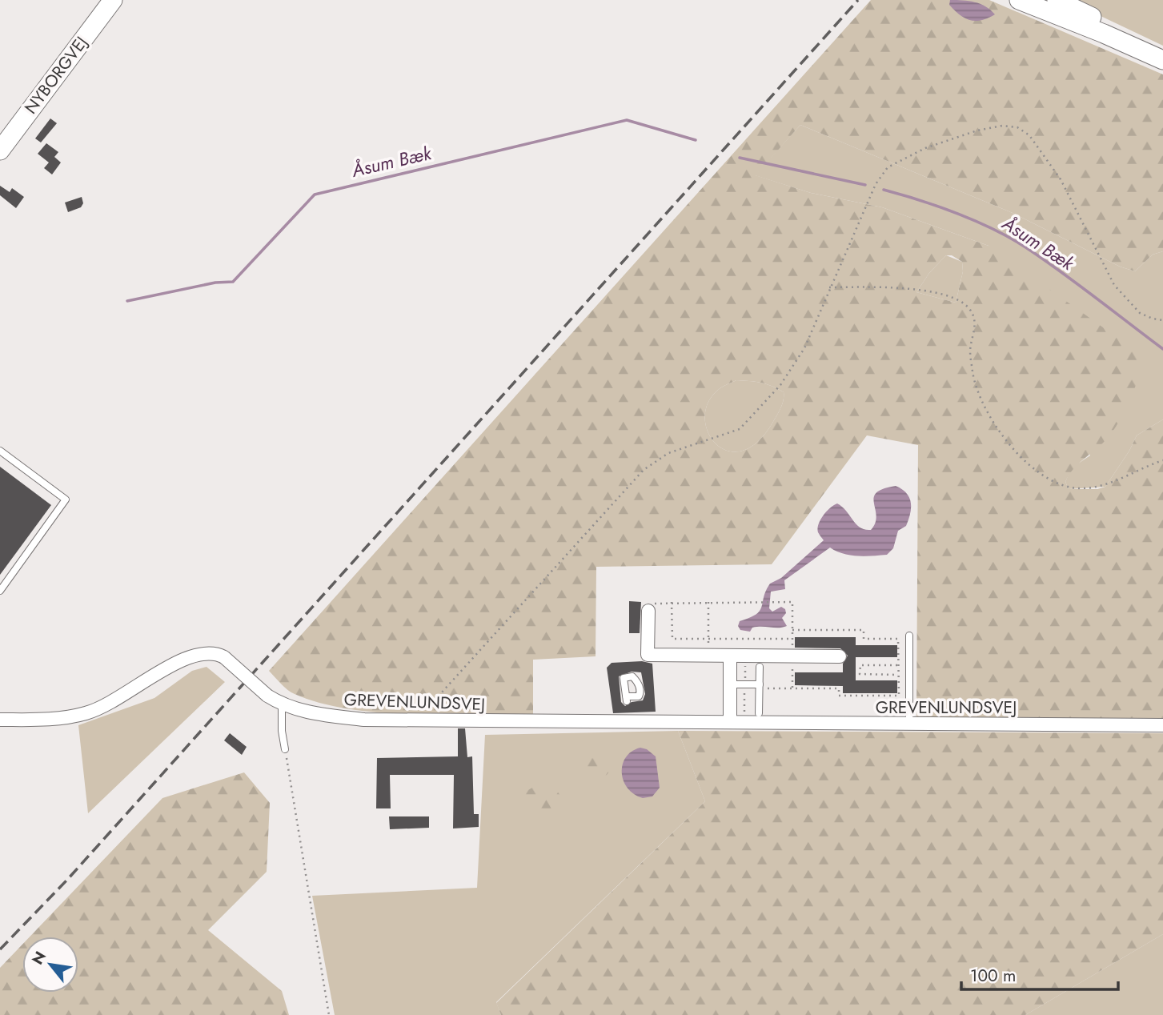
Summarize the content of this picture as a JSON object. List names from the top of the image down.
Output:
{
  "streets": {
    "main road": ["NYBORGVEJ"],
    "street": ["GREVENLUNDSVEJ"]
  },
  "water": ["Åsum Bæk"],
  "scale_bar": "100 m",
  "north": "top left"
}
